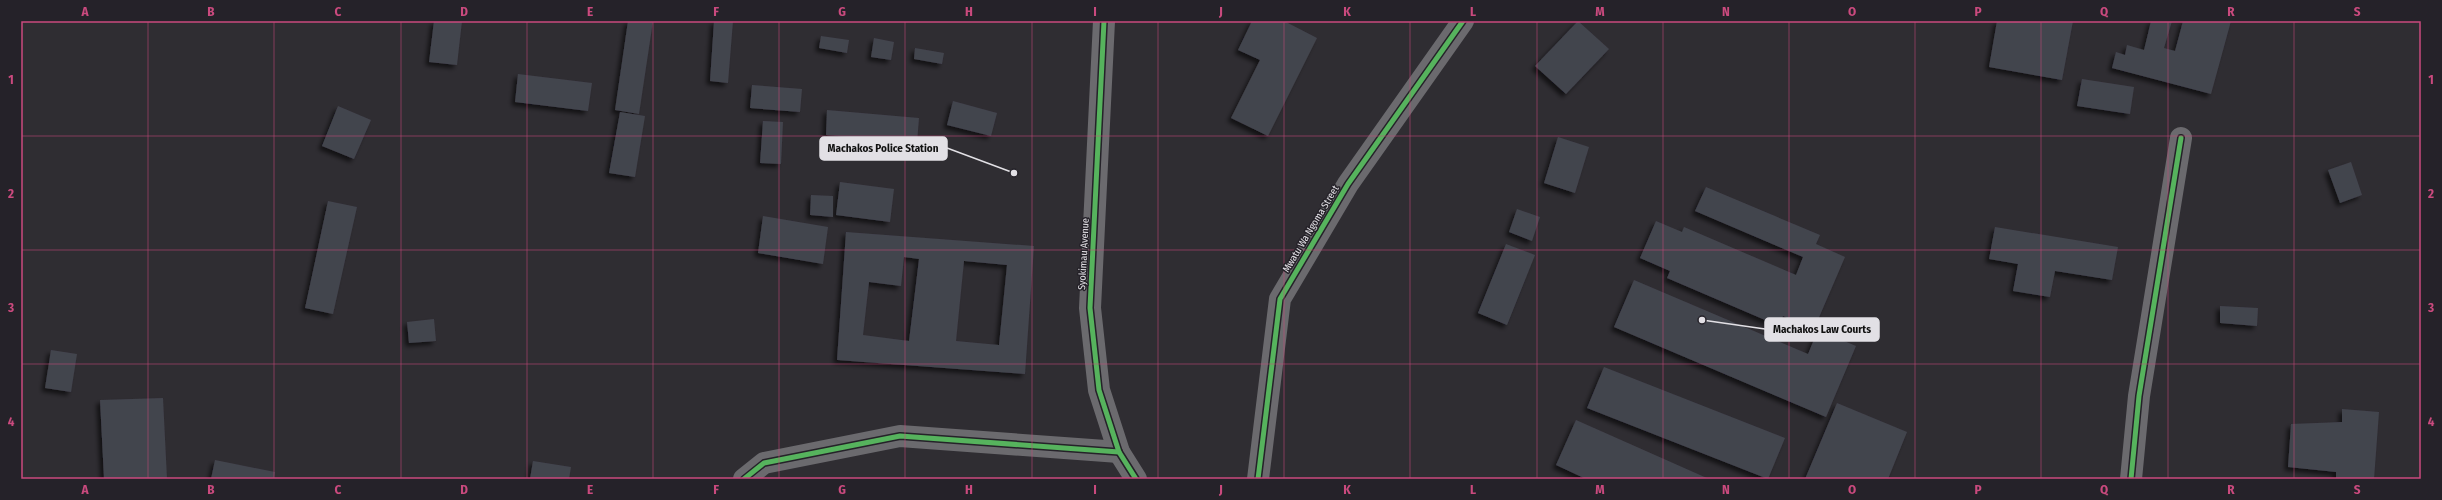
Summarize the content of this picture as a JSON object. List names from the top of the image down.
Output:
{
  "streets": {
    "street": ["Mwatu Wa Ngoma Street", "Syokimau Avenue"]
  },
  "places": ["Machakos Police Station", "Machakos Law Courts"],
  "grid": {
    "columns": [
      "A",
      "B",
      "C",
      "D",
      "E",
      "F",
      "G",
      "H",
      "I",
      "J",
      "K",
      "L",
      "M",
      "N",
      "O",
      "P",
      "Q",
      "R",
      "S"
    ],
    "rows": [
      "1",
      "2",
      "3",
      "4"
    ]
  }
}
